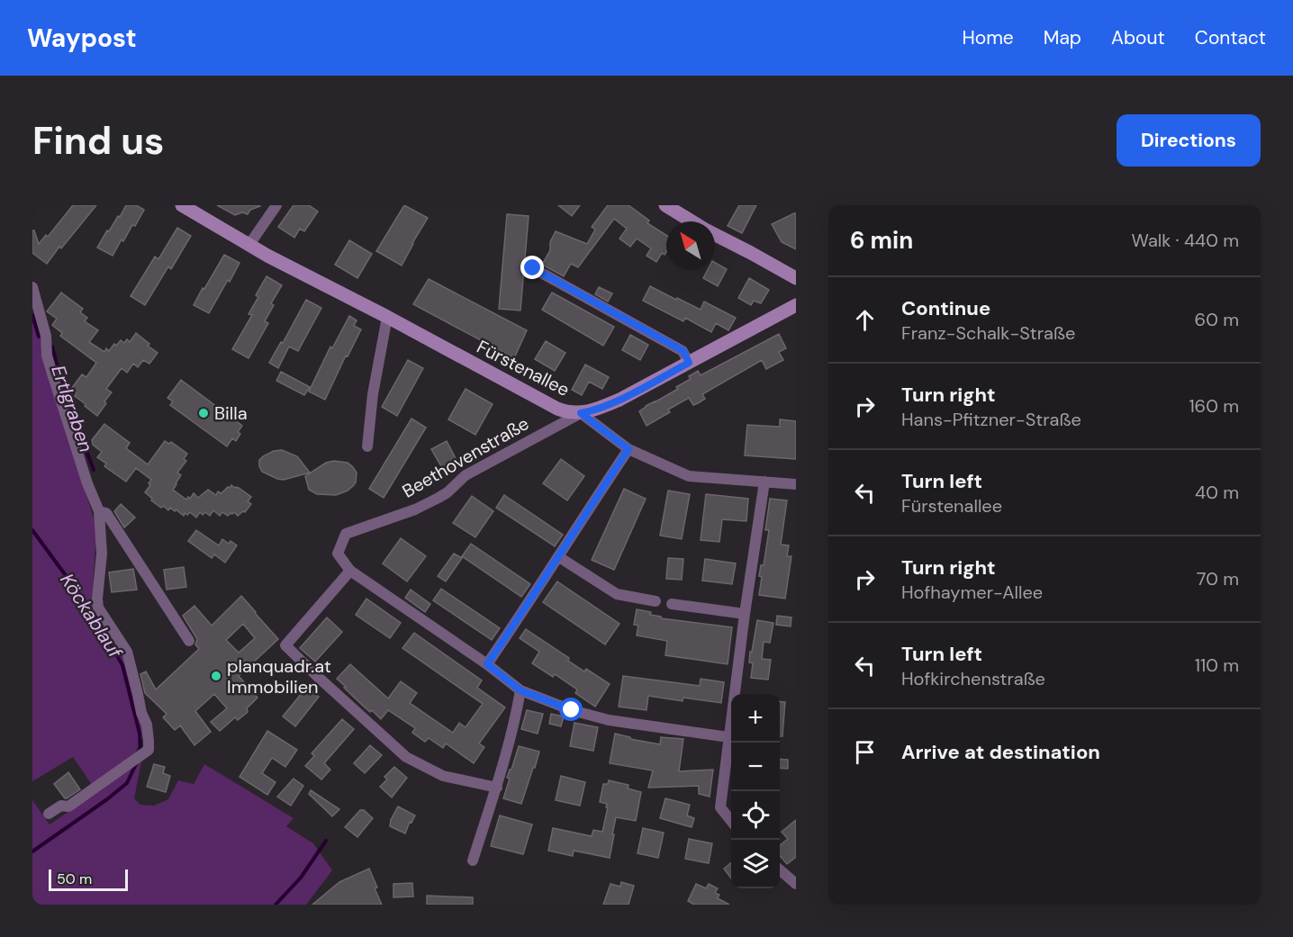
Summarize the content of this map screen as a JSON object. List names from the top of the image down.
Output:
{
  "streets": {
    "street": ["Fürstenallee", "Beethovenstraße"]
  },
  "crossings": [
    ["Fürstenallee", "Beethovenstraße"]
  ],
  "water": ["Ertlgraben", "Köckablauf"],
  "places": ["Billa", "planquadr.at Immobilien"],
  "scale_bar": "50 m",
  "north": "top left",
  "page": {
    "header": "Waypost",
    "nav": [
      "Home",
      "Map",
      "About",
      "Contact"
    ],
    "buttons": "Directions",
    "title": "Find us",
    "heading": ["6 min", "Walk · 440 m"],
    "list": [
      ["Continue", "Franz-Schalk-Straße", "60 m"],
      ["Turn right", "Hans-Pfitzner-Straße", "160 m"],
      ["Turn left", "Fürstenallee", "40 m"],
      ["Turn right", "Hofhaymer-Allee", "70 m"],
      ["Turn left", "Hofkirchenstraße", "110 m"],
      "Arrive at destination"
    ],
    "map_buttons": ["+", "−"],
    "scale": "50 m"
  }
}
